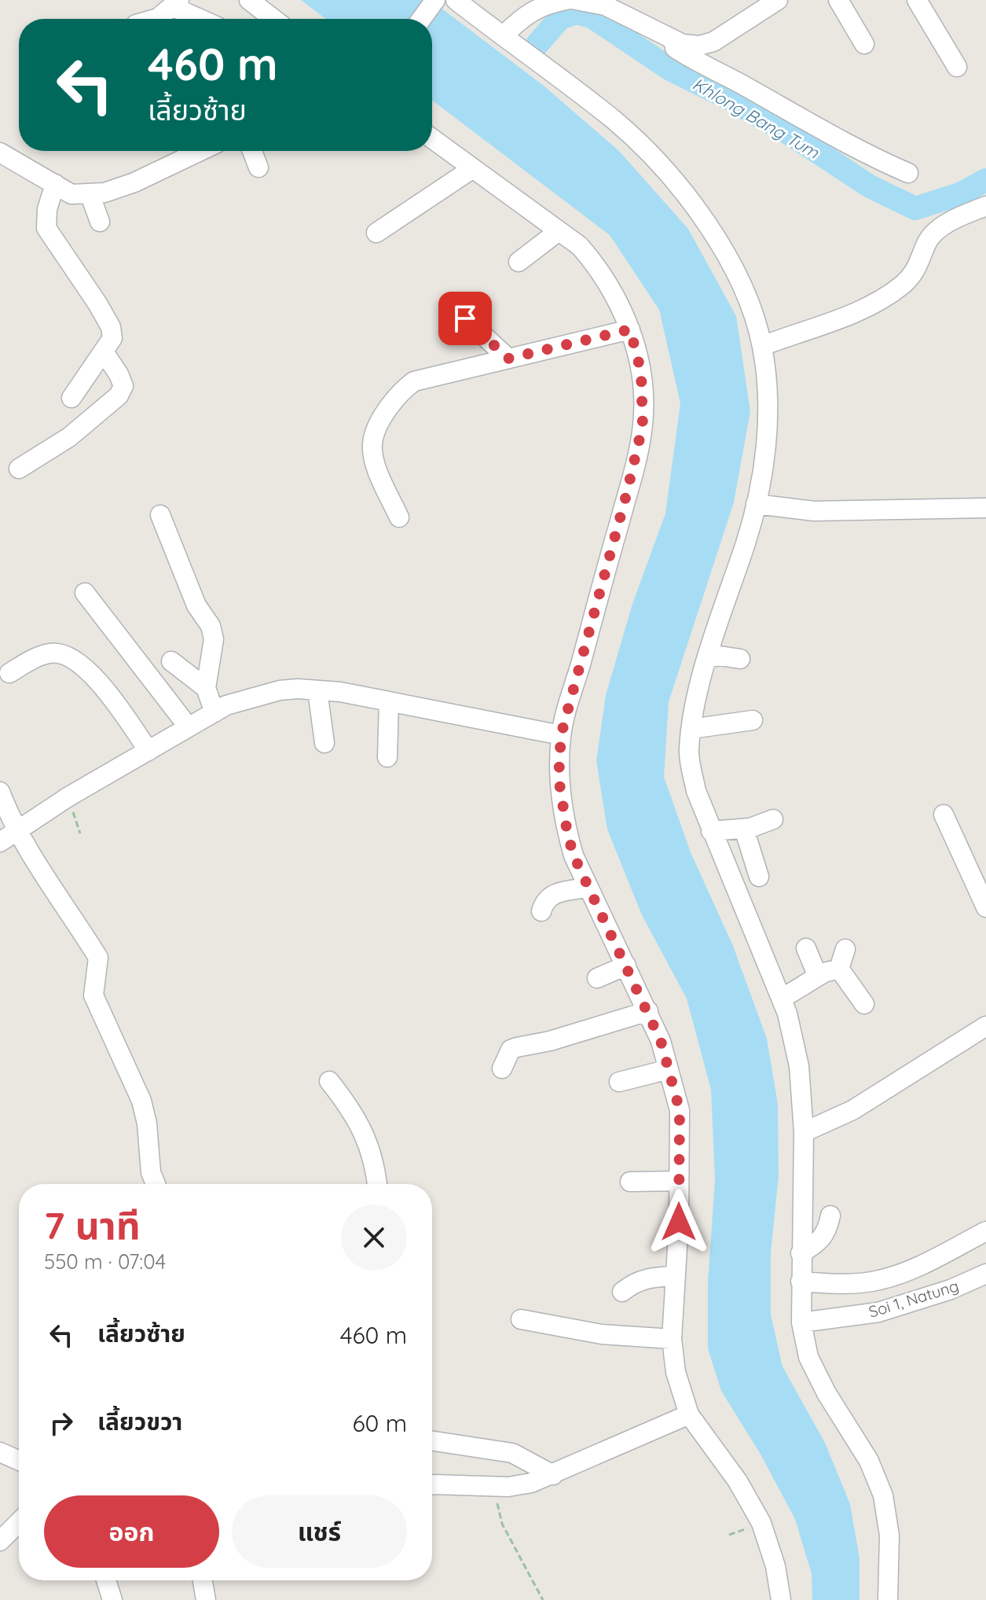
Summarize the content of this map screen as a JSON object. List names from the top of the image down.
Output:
{
  "streets": {
    "street": ["Soi 1, Natung"]
  },
  "water": ["Khlong Bang Tum"],
  "page": {
    "turn": ["460 m", "เลี้ยวซ้าย"],
    "heading": ["7 นาที", "550 m · 07:04"],
    "list": [
      {
        "name": "เลี้ยวซ้าย",
        "value": "460 m"
      },
      {
        "name": "เลี้ยวขวา",
        "value": "60 m"
      }
    ],
    "buttons": ["ออก", "แชร์"]
  }
}
